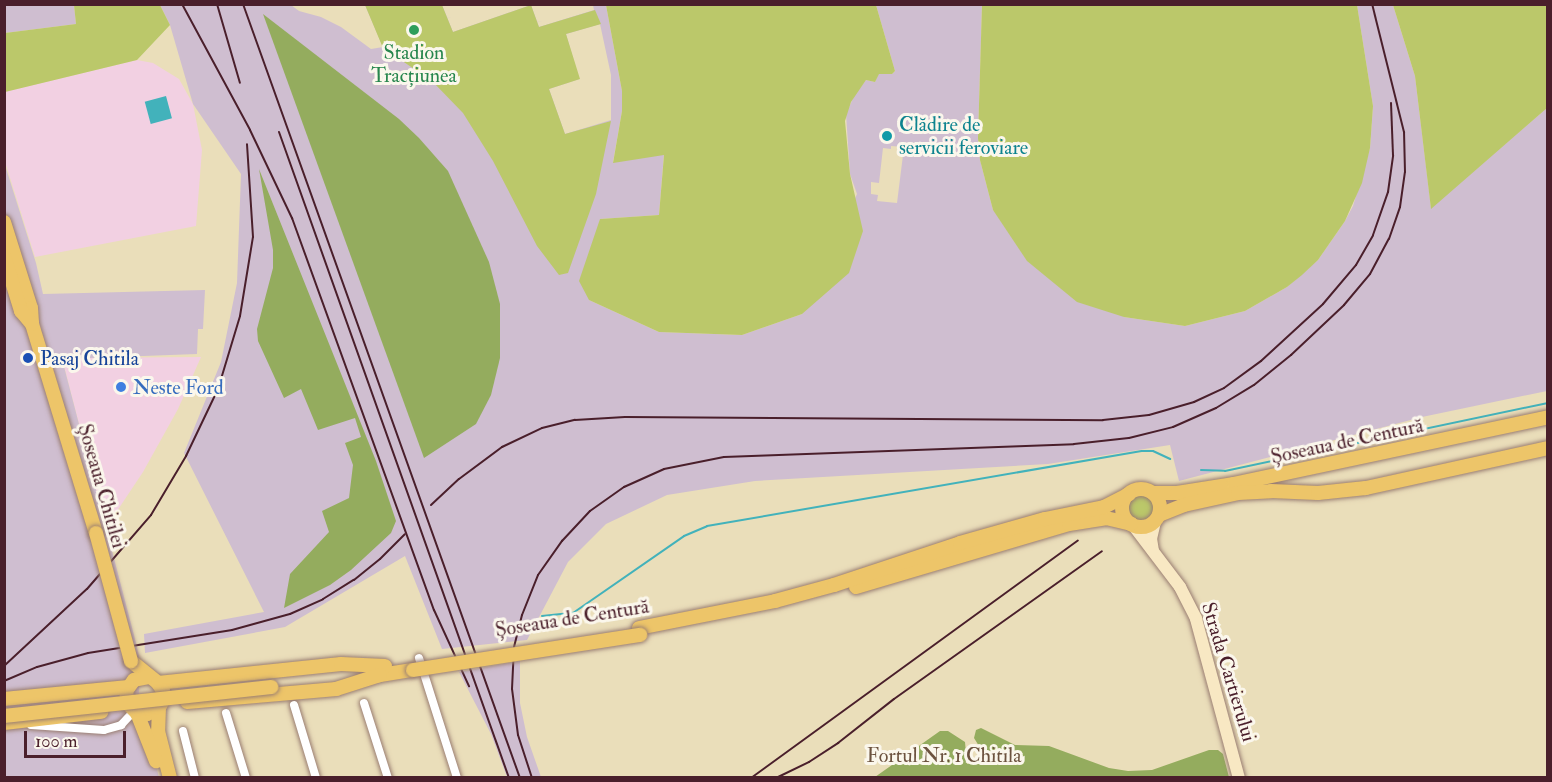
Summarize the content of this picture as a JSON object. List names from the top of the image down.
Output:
{
  "streets": {
    "main road": ["Șoseaua de Centură", "Șoseaua Chitilei"],
    "street": ["Strada Cartierului"]
  },
  "crossings": [
    ["Șoseaua de Centură", "Strada Cartierului"]
  ],
  "parks": ["Fortul Nr. 1 Chitila"],
  "places": [
    "Stadion Tracțiunea",
    "Clădire de servicii feroviare",
    "Pasaj Chitila",
    "Neste Ford"
  ],
  "scale_bar": "100 m"
}
